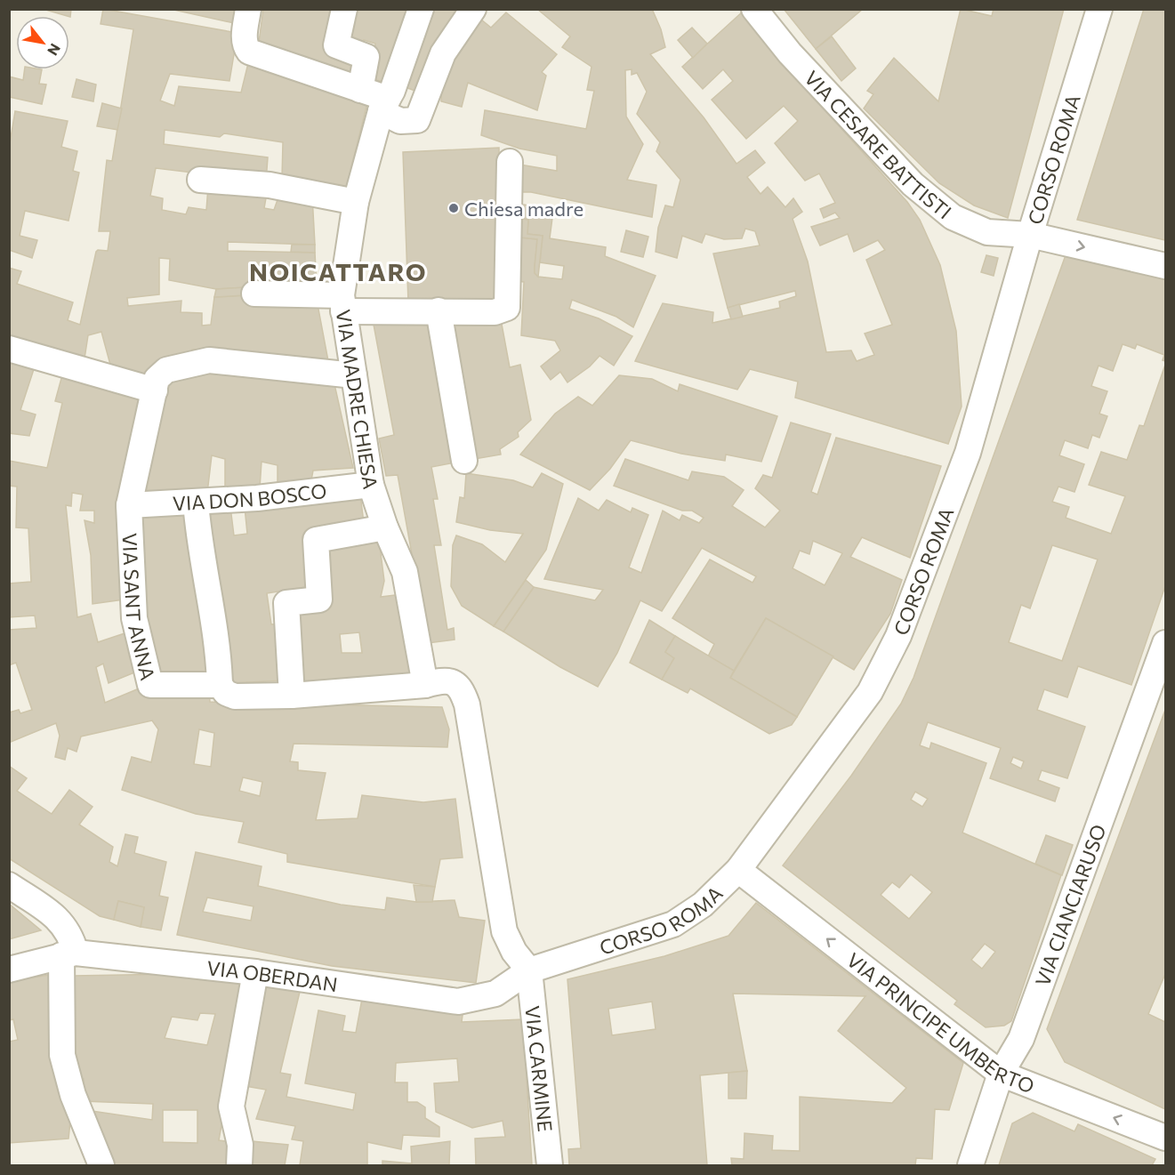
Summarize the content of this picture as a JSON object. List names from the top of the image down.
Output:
{
  "streets": {
    "street": [
      "VIA CESARE BATTISTI",
      "CORSO ROMA",
      "VIA MADRE CHIESA",
      "VIA DON BOSCO",
      "VIA SANT ANNA",
      "VIA CIANCIARUSO",
      "VIA OBERDAN",
      "VIA PRINCIPE UMBERTO",
      "VIA CARMINE"
    ]
  },
  "crossings": [
    ["VIA CESARE BATTISTI", "CORSO ROMA"],
    ["CORSO ROMA", "VIA SANT ANNA"],
    ["CORSO ROMA", "VIA OBERDAN"],
    ["CORSO ROMA", "VIA PRINCIPE UMBERTO"],
    ["CORSO ROMA", "VIA CARMINE"],
    ["VIA MADRE CHIESA", "VIA DON BOSCO"],
    ["VIA MADRE CHIESA", "VIA SANT ANNA"],
    ["VIA DON BOSCO", "VIA SANT ANNA"],
    ["VIA SANT ANNA", "VIA OBERDAN"],
    ["VIA SANT ANNA", "VIA CARMINE"],
    ["VIA CIANCIARUSO", "VIA PRINCIPE UMBERTO"],
    ["VIA OBERDAN", "VIA CARMINE"]
  ],
  "one_way": ["VIA PRINCIPE UMBERTO"],
  "districts": ["NOICATTARO"],
  "places": ["Chiesa madre"],
  "north": "bottom right"
}
